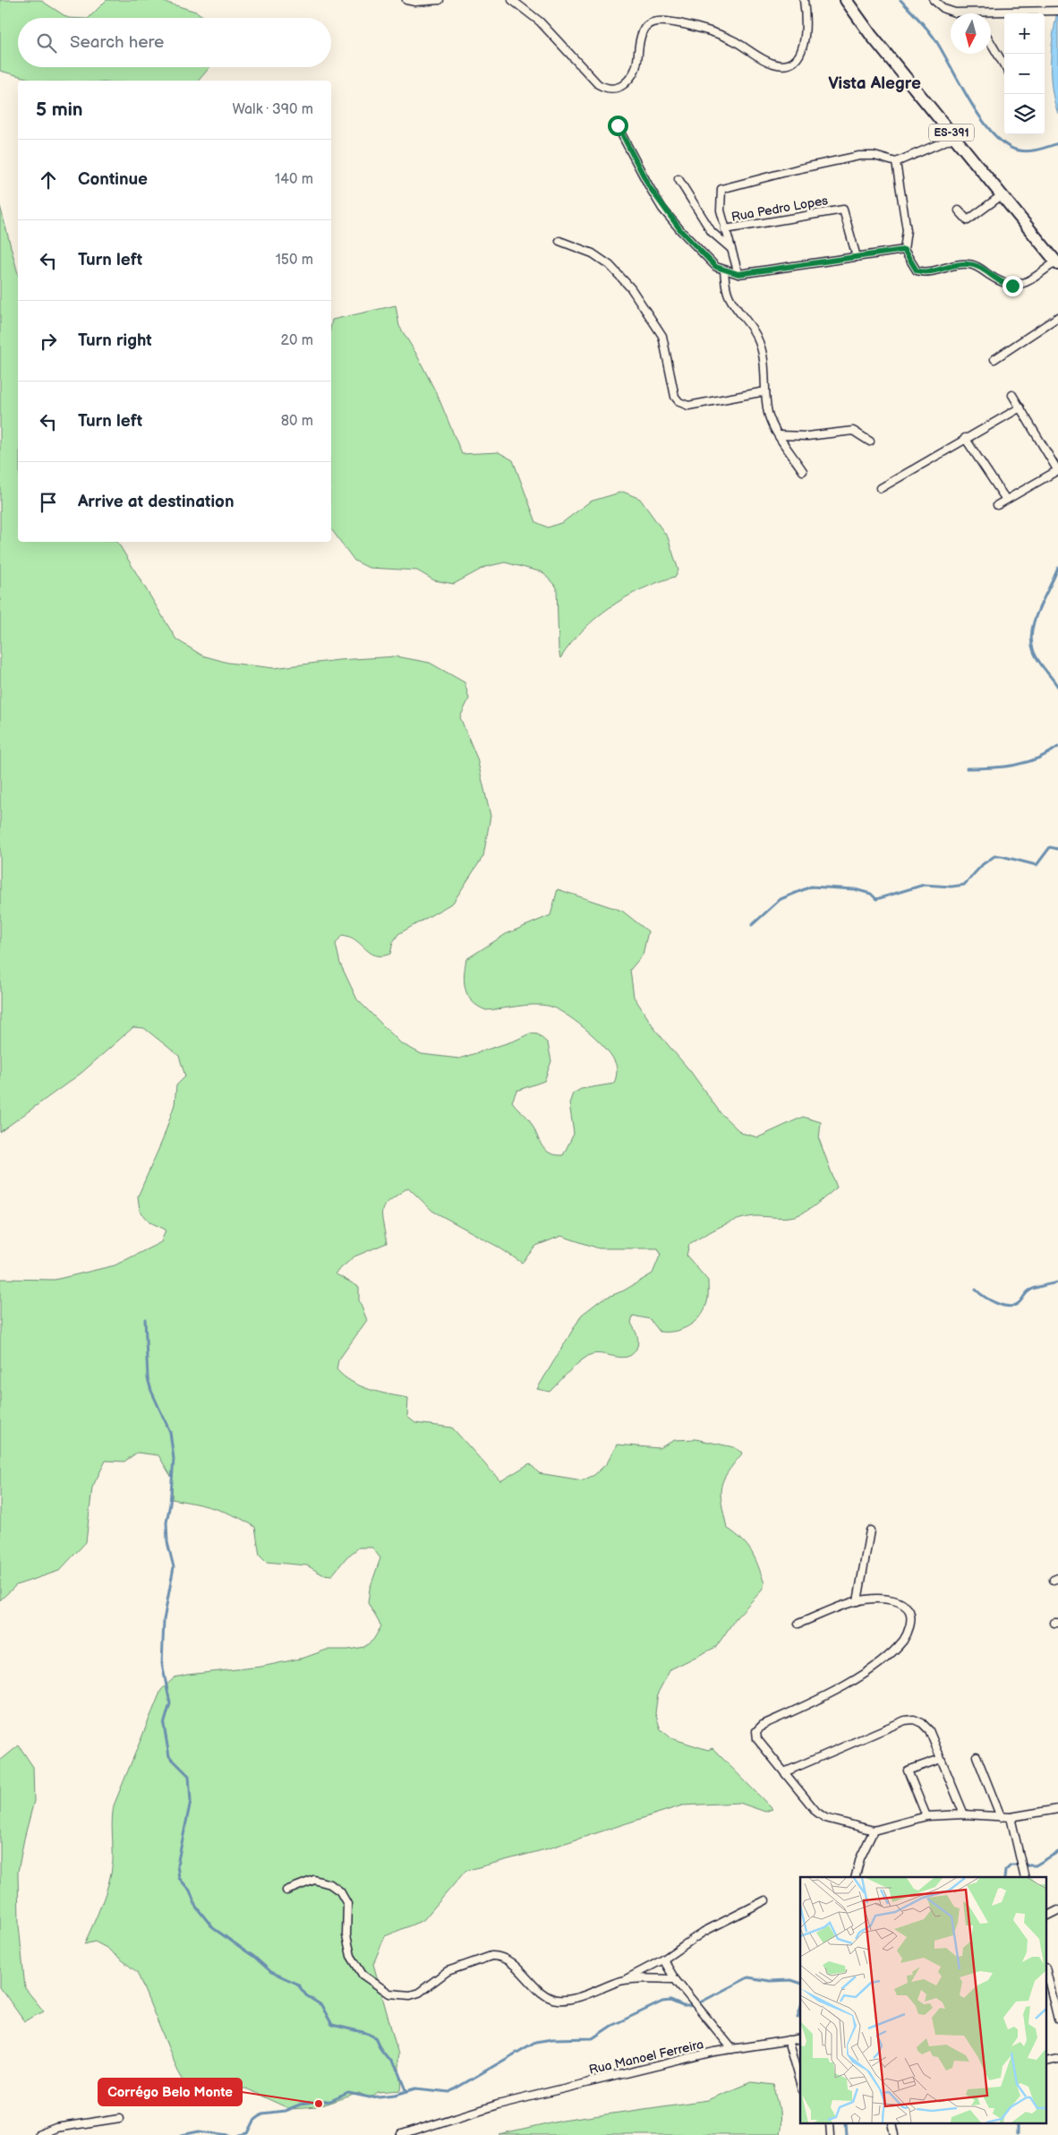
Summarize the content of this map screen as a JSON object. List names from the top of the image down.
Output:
{
  "streets": {
    "main road": ["ES-391"],
    "street": ["Rua Pedro Lopes", "Rua Manoel Ferreira"]
  },
  "districts": ["Vista Alegre"],
  "places": ["Corrégo Belo Monte"],
  "north": "bottom",
  "page": {
    "map_buttons": ["+", "−"],
    "search": "Search here",
    "heading": ["5 min", "Walk · 390 m"],
    "list": [
      ["Continue", "140 m"],
      ["Turn left", "150 m"],
      ["Turn right", "20 m"],
      ["Turn left", "80 m"],
      "Arrive at destination"
    ]
  }
}
